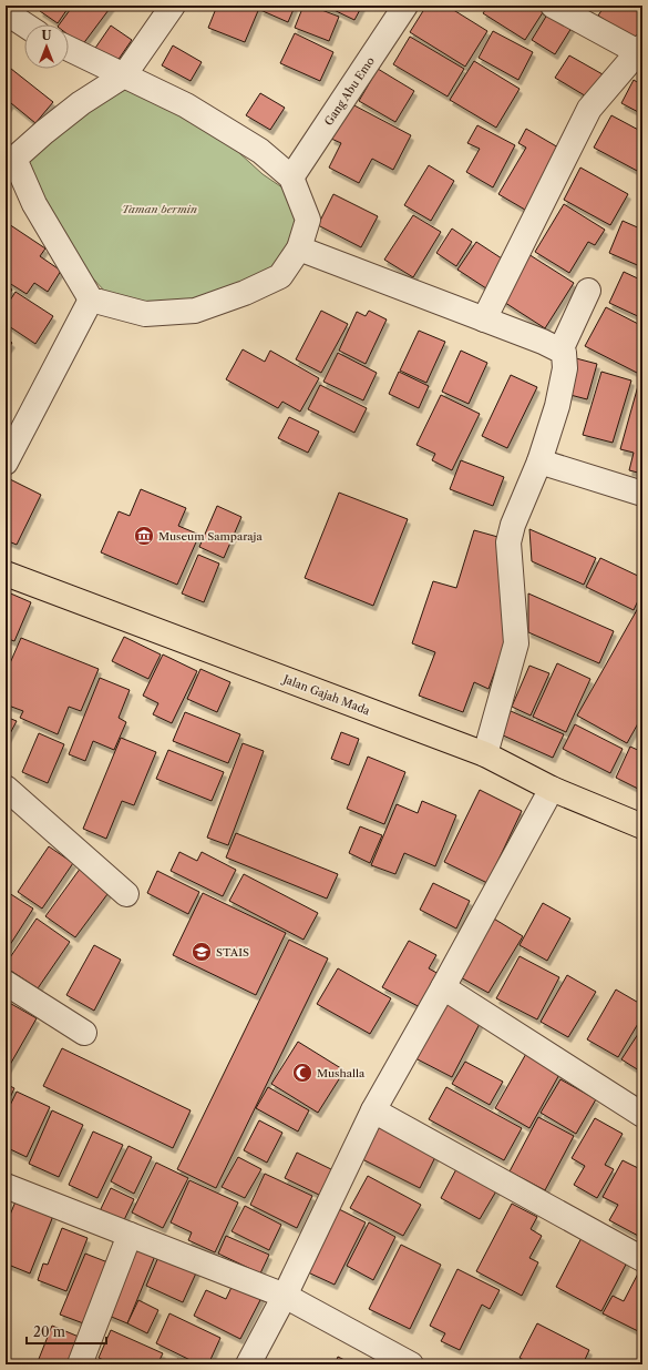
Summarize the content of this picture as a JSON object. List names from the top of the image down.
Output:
{
  "streets": {
    "main road": ["Jalan Gajah Mada"],
    "street": ["Gang Abu Emo"]
  },
  "parks": ["Taman bermin"],
  "places": {
    "museum": ["Museum Samparaja"],
    "school or university": ["STAIS"],
    "mosque": ["Mushalla"]
  },
  "scale_bar": "20 m",
  "north": "top"
}
